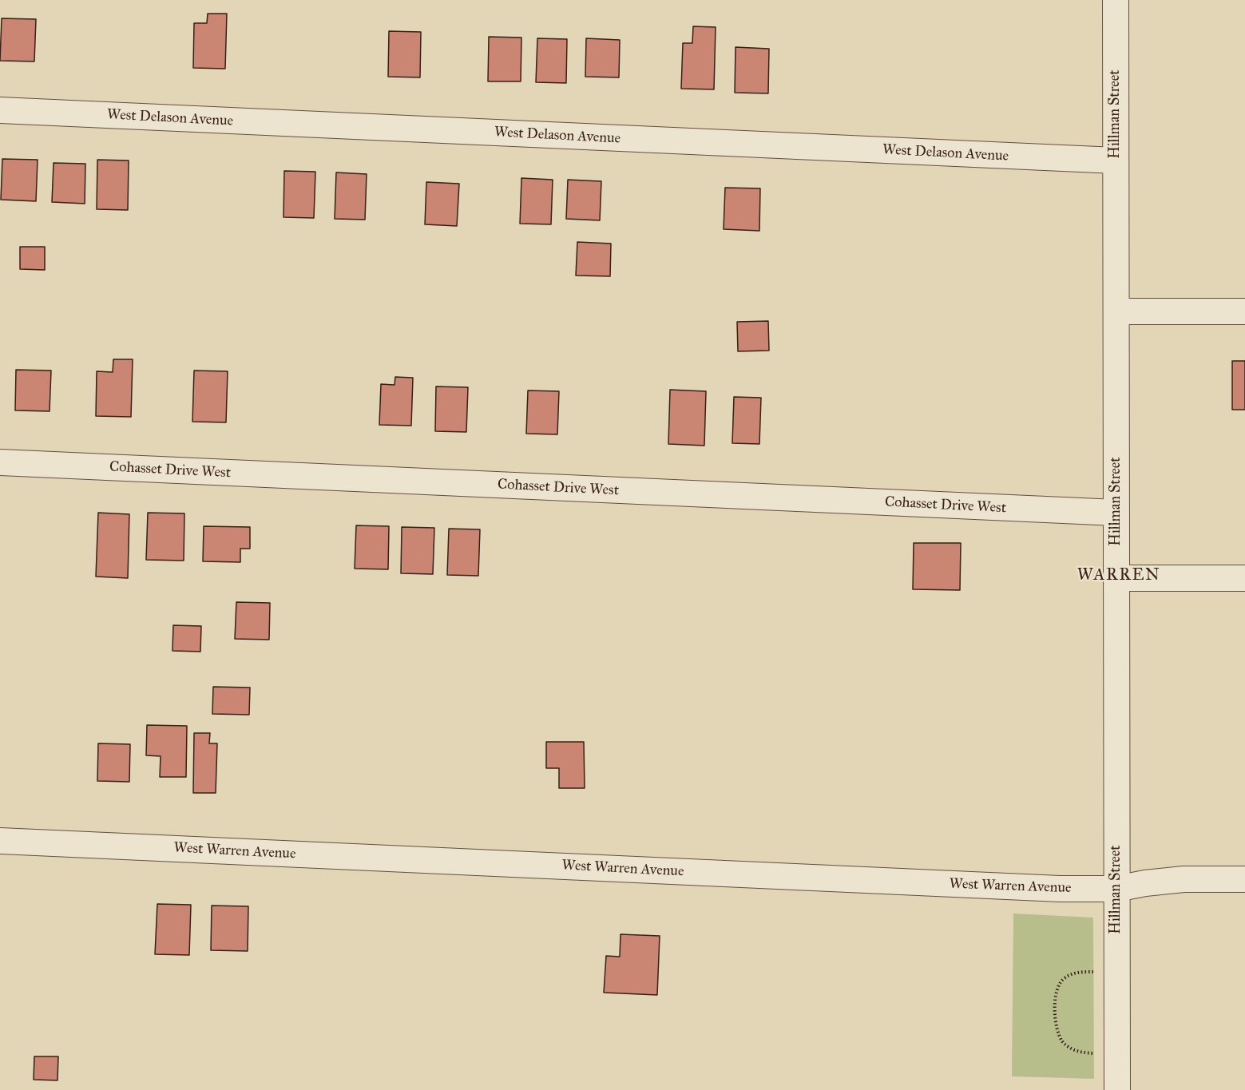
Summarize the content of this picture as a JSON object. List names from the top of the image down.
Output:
{
  "streets": {
    "street": [
      "Hillman Street",
      "West Delason Avenue",
      "Cohasset Drive West",
      "West Warren Avenue"
    ]
  },
  "crossings": [
    ["Hillman Street", "West Delason Avenue"],
    ["Hillman Street", "Cohasset Drive West"],
    ["Hillman Street", "West Warren Avenue"]
  ],
  "districts": ["WARREN"]
}
